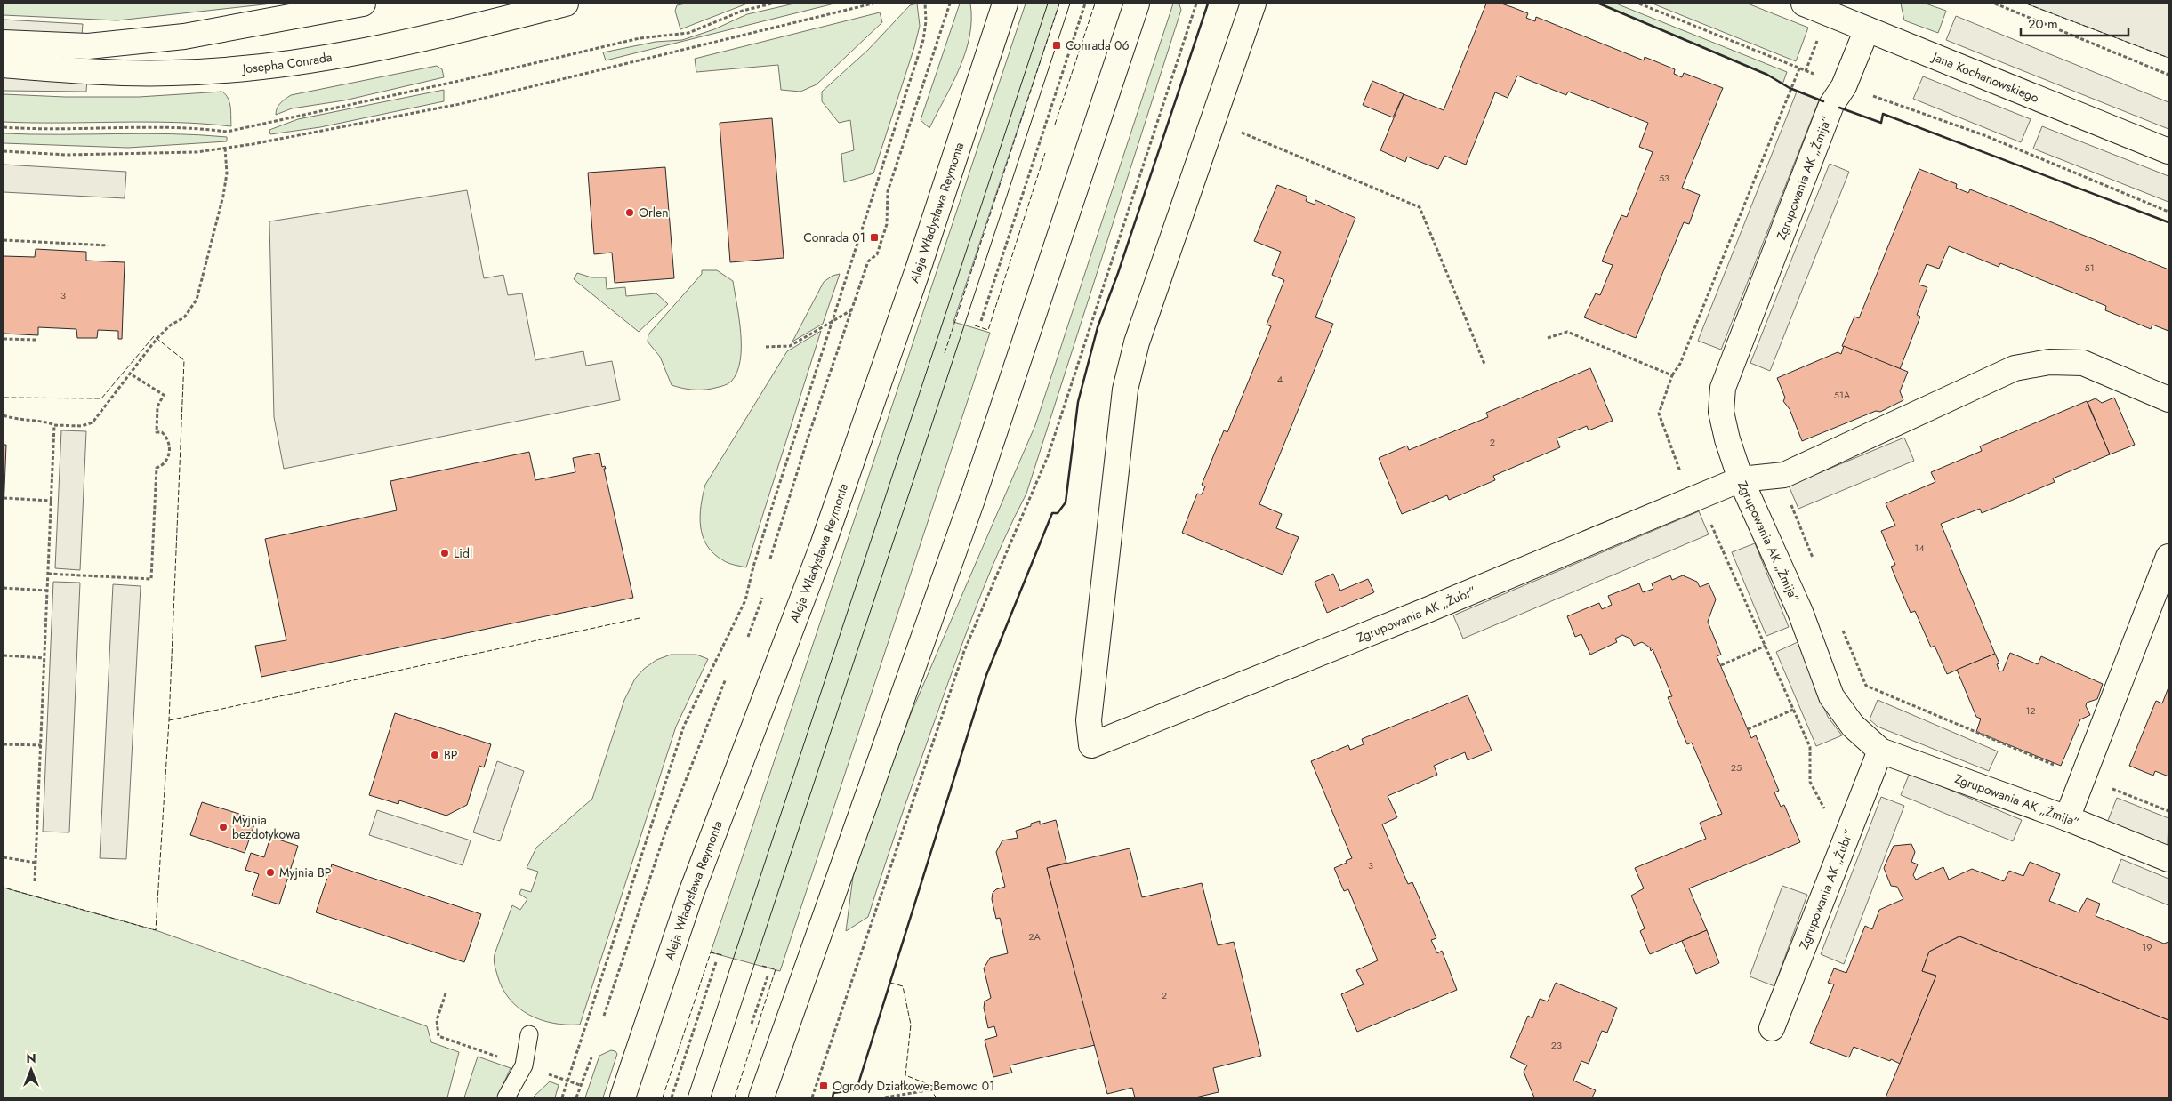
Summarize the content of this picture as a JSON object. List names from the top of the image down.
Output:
{
  "streets": {
    "street": [
      "Josepha Conrada",
      "Jana Kochanowskiego",
      "Zgrupowania AK „Żmija”",
      "Aleja Władysława Reymonta",
      "Zgrupowania AK „Żubr”"
    ]
  },
  "crossings": [
    ["Jana Kochanowskiego", "Zgrupowania AK „Żmija”"],
    ["Zgrupowania AK „Żmija”", "Zgrupowania AK „Żubr”"]
  ],
  "places": {
    "transit": ["Conrada 06", "Conrada 01", "Ogrody Działkowe Bemowo 01"],
    "other": [
      "Orlen",
      "Lidl",
      "BP",
      "Myjnia bezdotykowa",
      "Myjnia BP"
    ]
  },
  "house_numbers": [
    "53",
    "51",
    "3",
    "4",
    "51A",
    "2",
    "14",
    "12",
    "25",
    "3",
    "2A",
    "19",
    "2",
    "23"
  ],
  "scale_bar": "20 m",
  "north": "top"
}
